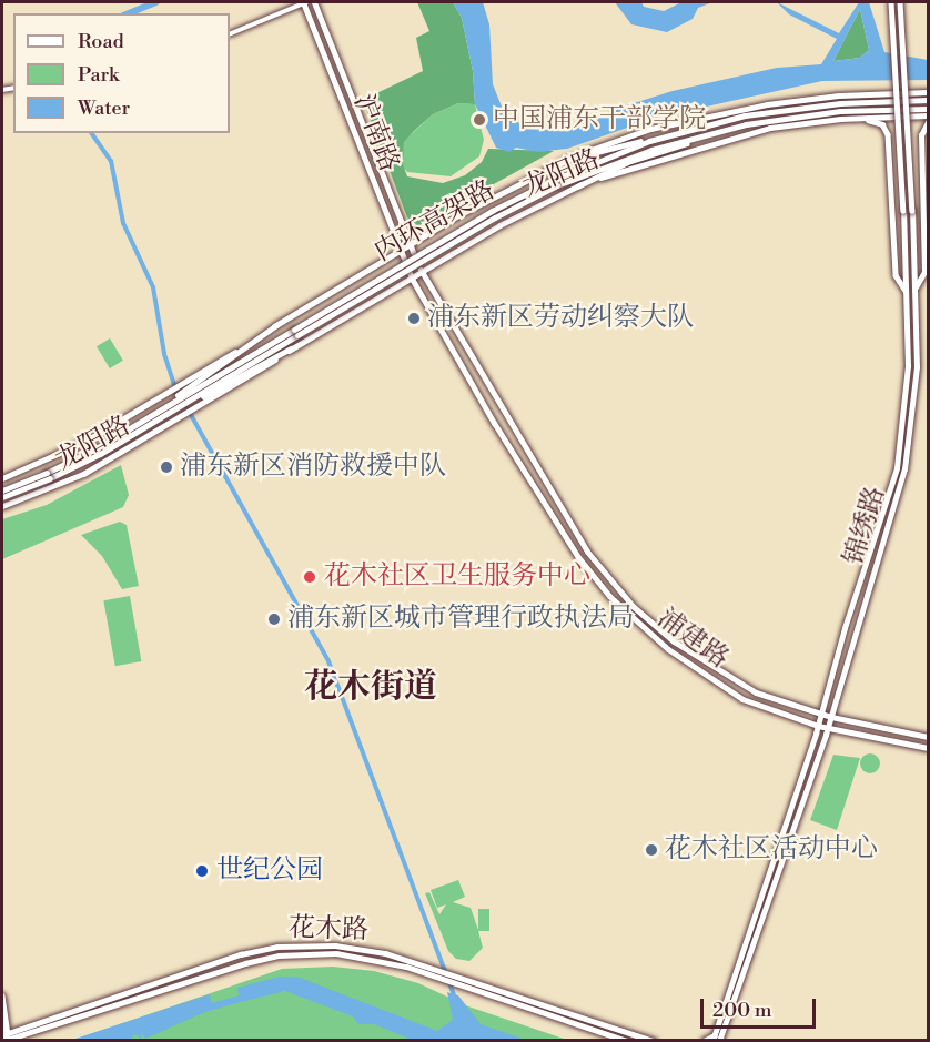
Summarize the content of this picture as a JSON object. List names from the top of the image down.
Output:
{
  "streets": {
    "main road": [
      "沪南路",
      "龙阳路",
      "内环高架路",
      "锦绣路",
      "浦建路",
      "花木路"
    ]
  },
  "crossings": [
    ["沪南路", "龙阳路"],
    ["沪南路", "浦建路"],
    ["龙阳路", "内环高架路"],
    ["龙阳路", "浦建路"],
    ["锦绣路", "浦建路"]
  ],
  "districts": ["花木街道"],
  "places": [
    "中国浦东干部学院",
    "浦东新区劳动纠察大队",
    "浦东新区消防救援中队",
    "花木社区卫生服务中心",
    "浦东新区城市管理行政执法局",
    "花木社区活动中心",
    "世纪公园"
  ],
  "legend": ["Road", "Park", "Water"],
  "scale_bar": "200 m"
}
